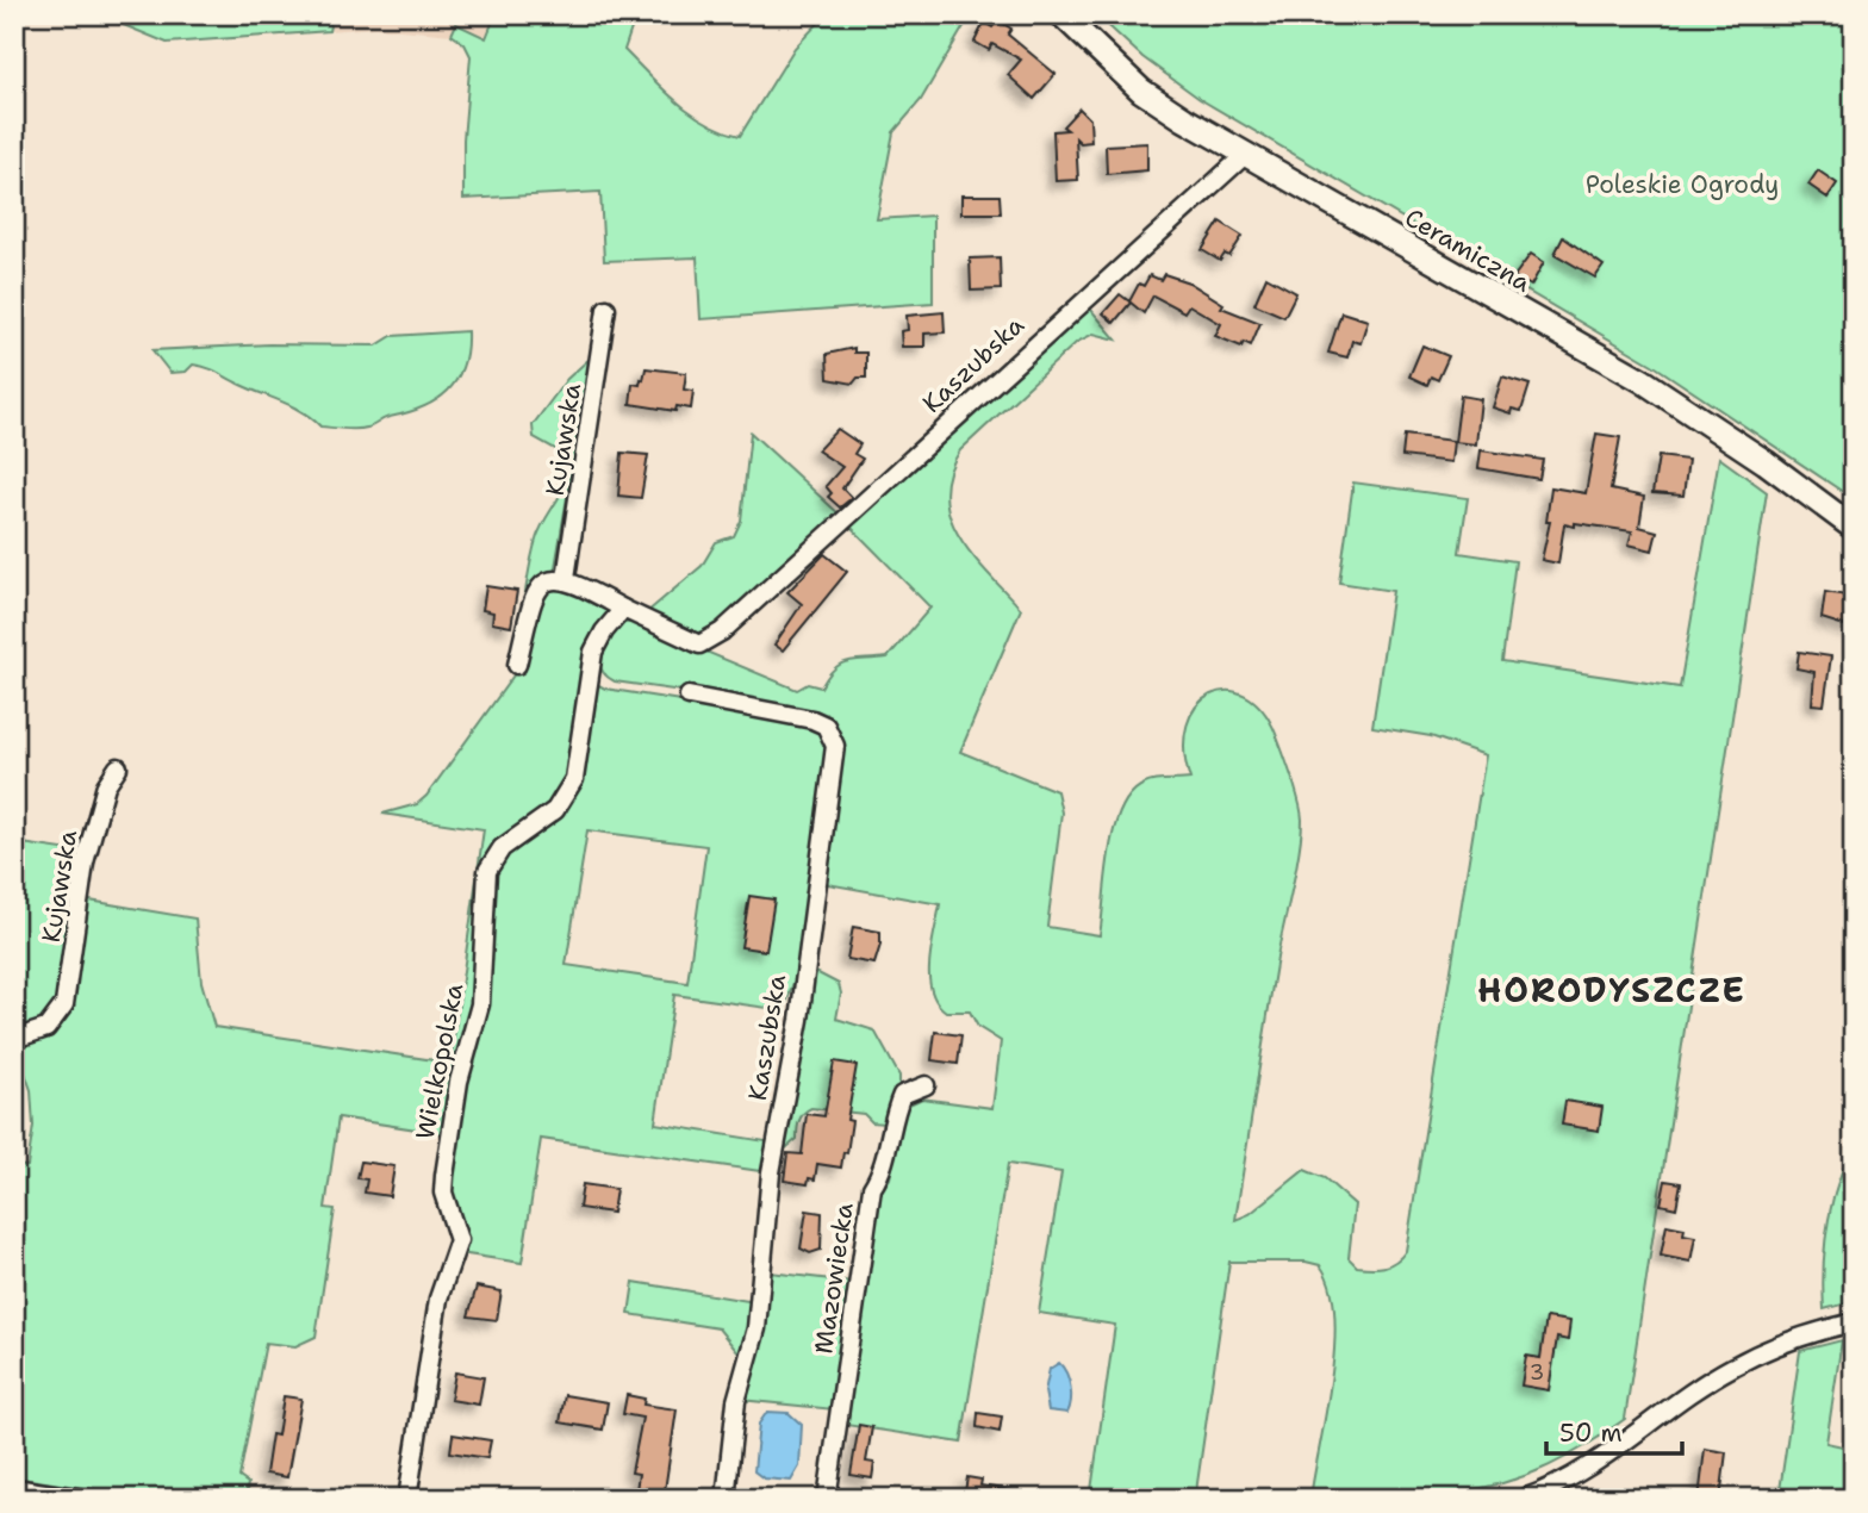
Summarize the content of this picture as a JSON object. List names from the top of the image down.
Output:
{
  "streets": {
    "street": [
      "Ceramiczna",
      "Kaszubska",
      "Kujawska",
      "Wielkopolska",
      "Mazowiecka"
    ]
  },
  "crossings": [
    ["Ceramiczna", "Kaszubska"],
    ["Kaszubska", "Wielkopolska"]
  ],
  "districts": ["HORODYSZCZE"],
  "parks": ["Poleskie Ogrody"],
  "house_numbers": ["3"],
  "scale_bar": "50 m"
}
